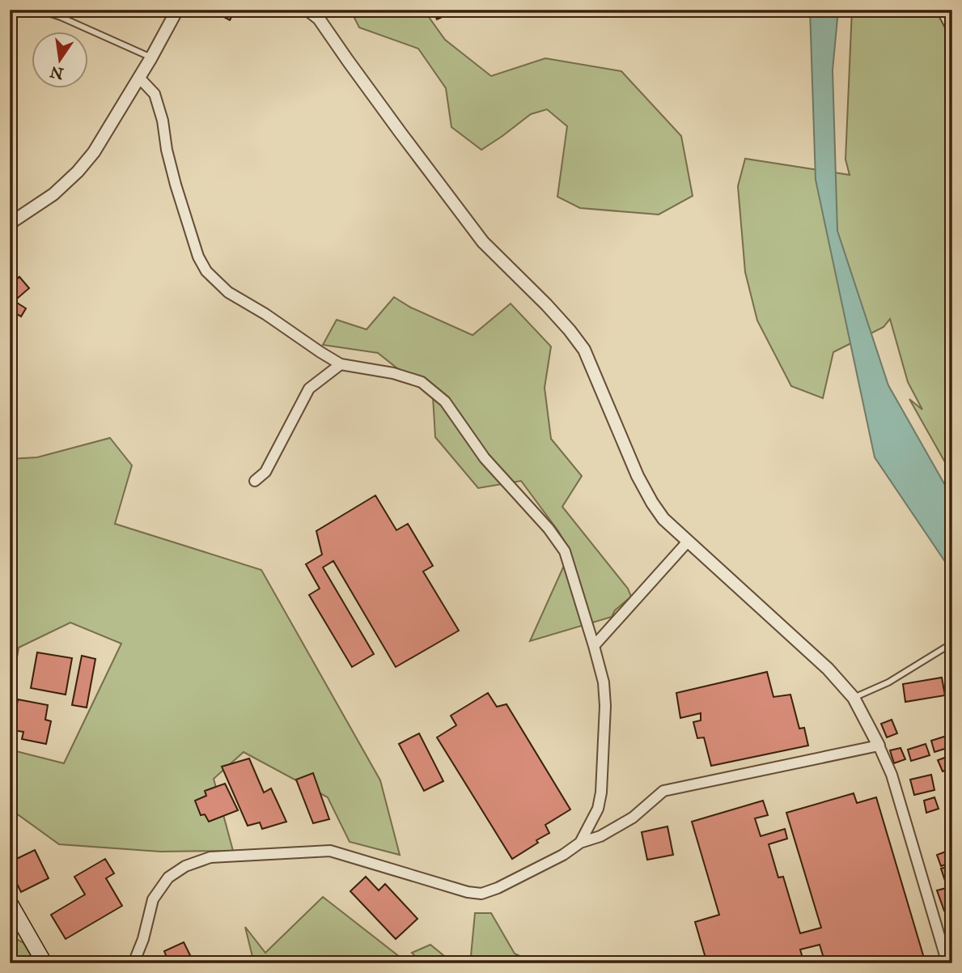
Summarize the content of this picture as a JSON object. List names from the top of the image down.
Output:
{
  "north": "bottom"
}
